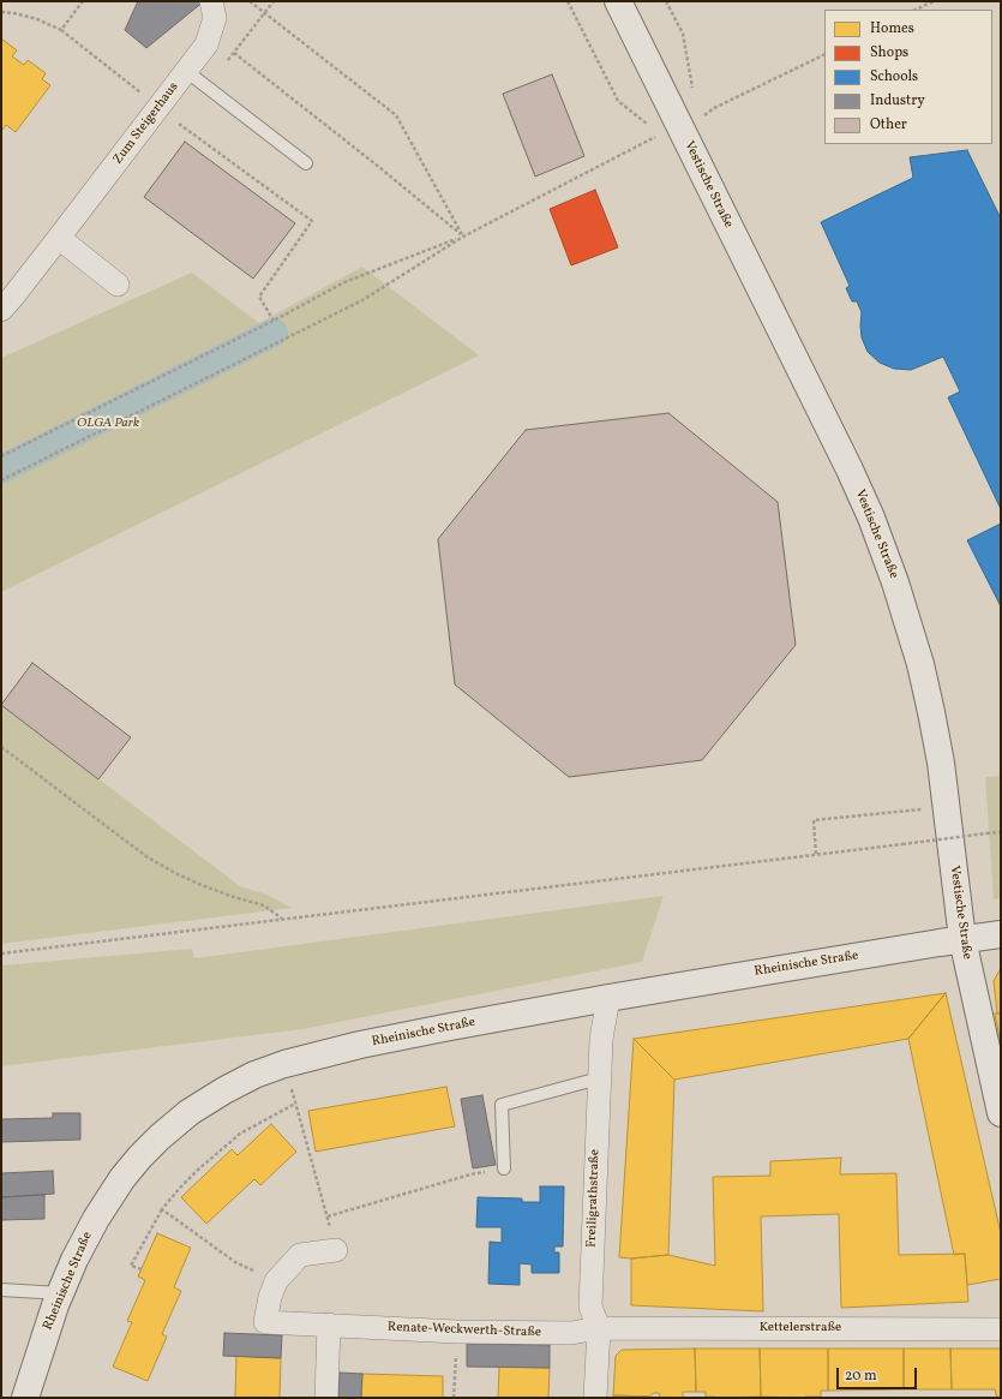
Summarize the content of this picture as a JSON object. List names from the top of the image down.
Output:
{
  "streets": {
    "street": [
      "Zum Steigerhaus",
      "Vestische Straße",
      "Rheinische Straße",
      "Freiligrathstraße",
      "Kettelerstraße",
      "Renate-Weckwerth-Straße"
    ]
  },
  "crossings": [
    ["Vestische Straße", "Rheinische Straße"],
    ["Rheinische Straße", "Freiligrathstraße"],
    ["Freiligrathstraße", "Kettelerstraße"],
    ["Freiligrathstraße", "Renate-Weckwerth-Straße"],
    ["Kettelerstraße", "Renate-Weckwerth-Straße"]
  ],
  "parks": ["OLGA Park"],
  "legend": [
    "Homes",
    "Shops",
    "Schools",
    "Industry",
    "Other"
  ],
  "scale_bar": "20 m"
}
